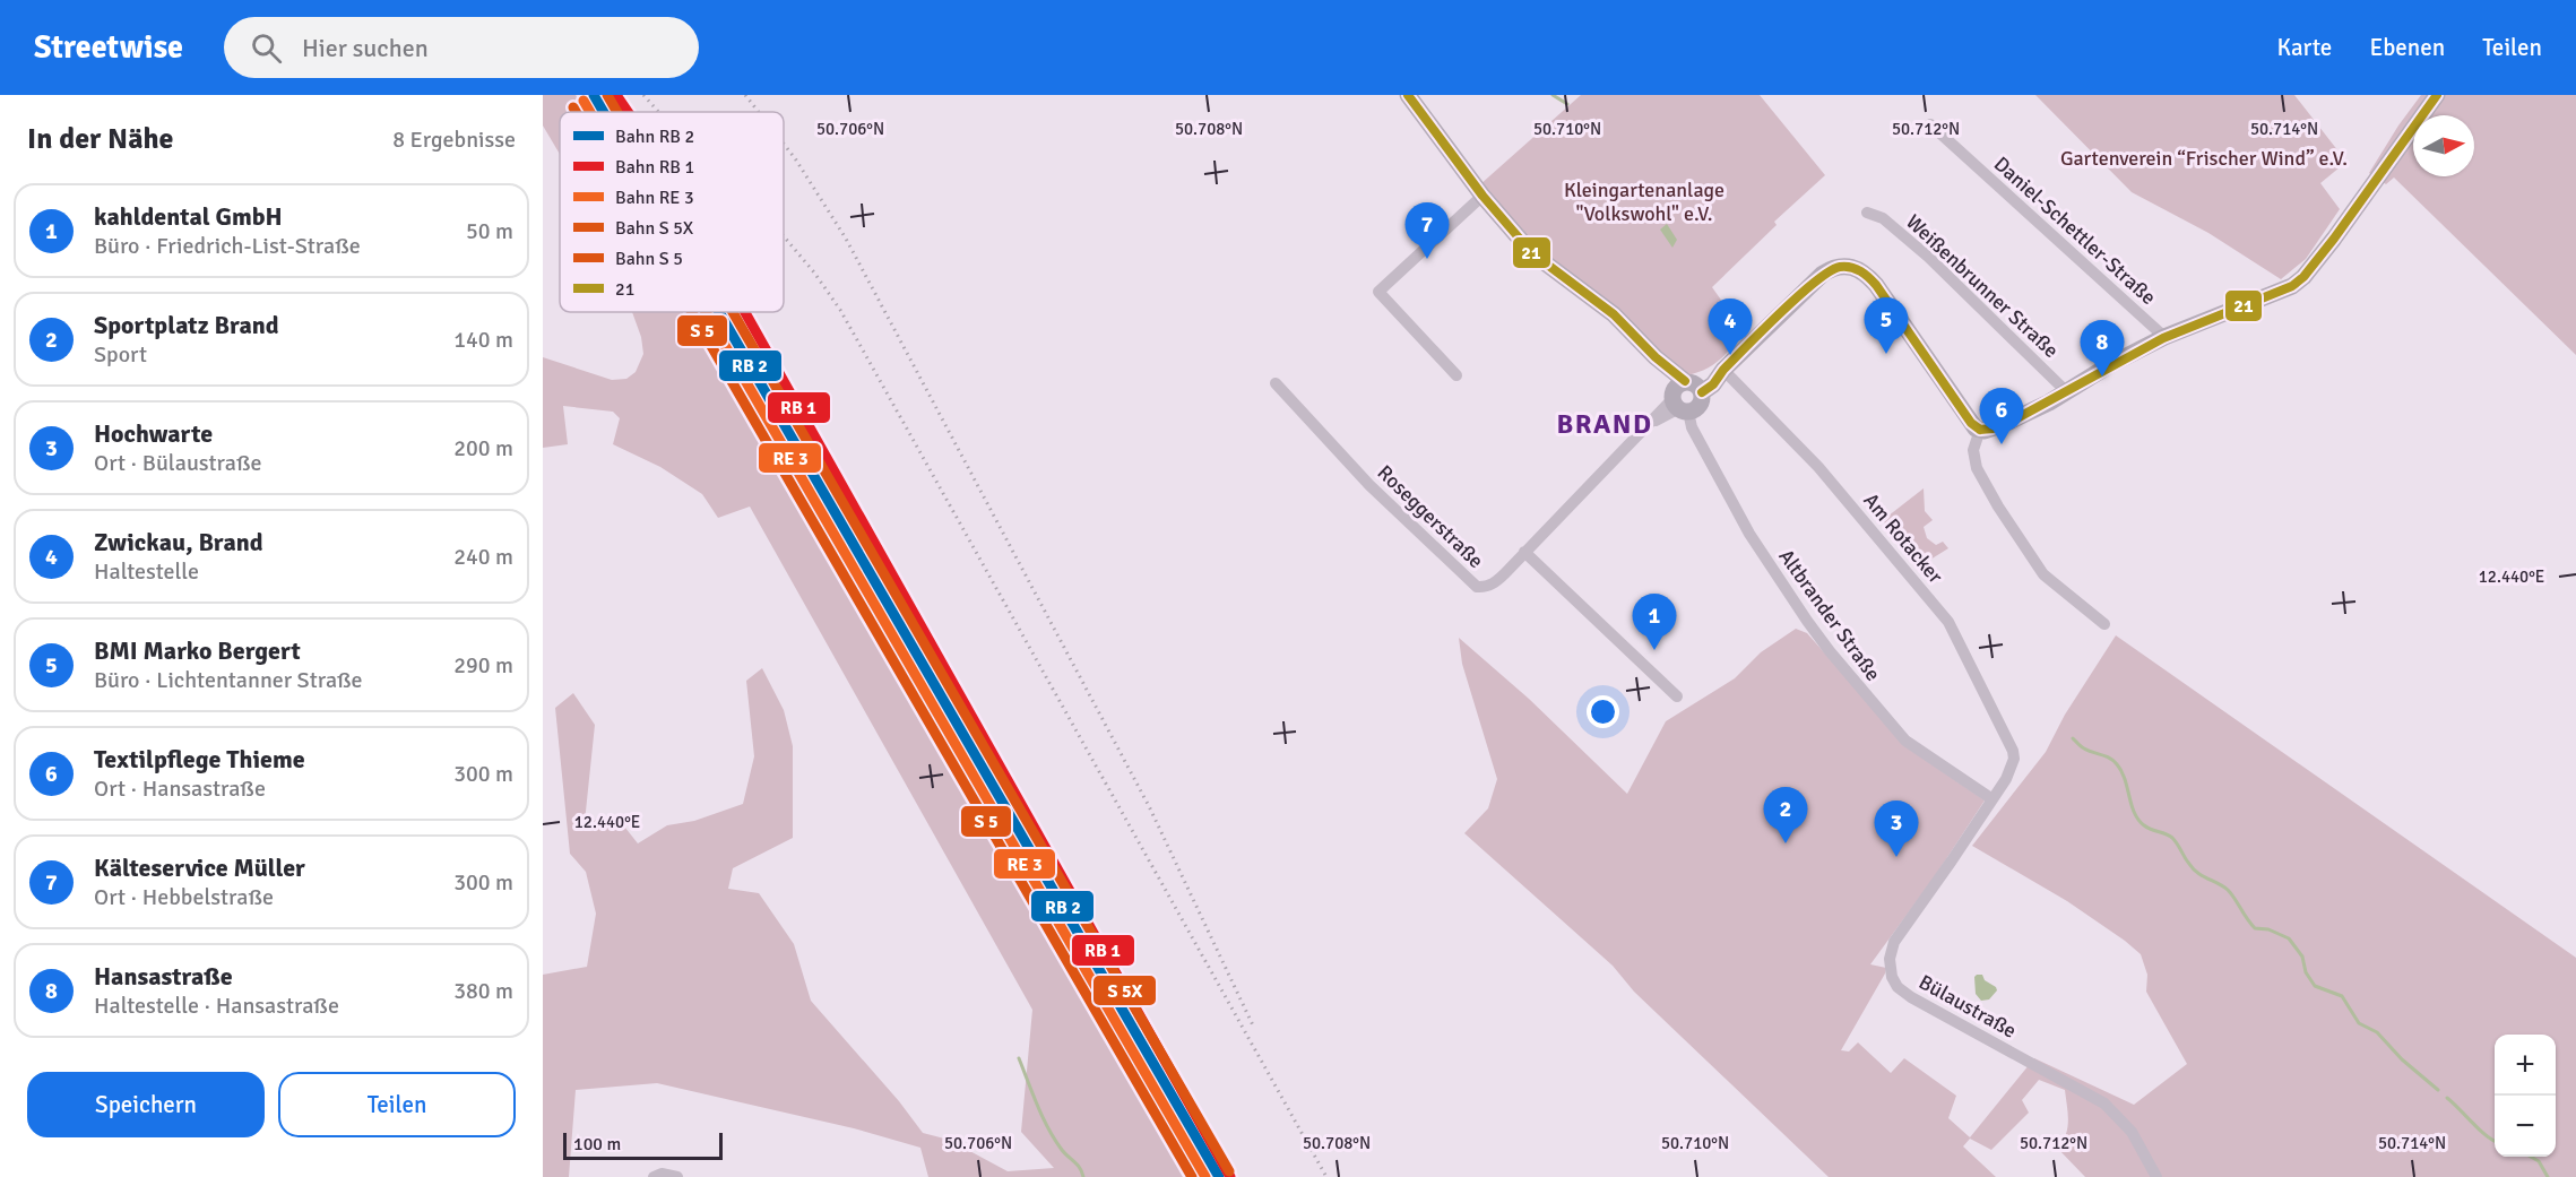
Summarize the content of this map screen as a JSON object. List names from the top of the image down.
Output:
{
  "streets": {
    "street": [
      "Daniel-Schettler-Straße",
      "Weißenbrunner Straße",
      "Roseggerstraße",
      "Am Rotacker",
      "Altbrander Straße",
      "Bülaustraße"
    ]
  },
  "crossings": [
    ["Roseggerstraße", "Altbrander Straße"],
    ["Am Rotacker", "Bülaustraße"],
    ["Altbrander Straße", "Bülaustraße"]
  ],
  "districts": ["BRAND"],
  "parks": ["Gartenverein “Frischer Wind” e.V.", "Kleingartenanlage \"Volkswohl\" e.V."],
  "lines": ["transit line 21"],
  "legend": [
    "Bahn RB 2",
    "Bahn RB 1",
    "Bahn RE 3",
    "Bahn S 5X",
    "Bahn S 5",
    "21"
  ],
  "scale_bar": "100 m",
  "north": "right",
  "page": {
    "header": "Streetwise",
    "search": "Hier suchen",
    "nav": ["Karte", "Ebenen", "Teilen"],
    "heading": ["In der Nähe", "8 Ergebnisse"],
    "list": [
      {
        "mark": "1",
        "name": "kahldental GmbH",
        "note": "Büro · Friedrich-List-Straße",
        "value": "50 m"
      },
      {
        "mark": "2",
        "name": "Sportplatz Brand",
        "note": "Sport",
        "value": "140 m"
      },
      {
        "mark": "3",
        "name": "Hochwarte",
        "note": "Ort · Bülaustraße",
        "value": "200 m"
      },
      {
        "mark": "4",
        "name": "Zwickau, Brand",
        "note": "Haltestelle",
        "value": "240 m"
      },
      {
        "mark": "5",
        "name": "BMI Marko Bergert",
        "note": "Büro · Lichtentanner Straße",
        "value": "290 m"
      },
      {
        "mark": "6",
        "name": "Textilpflege Thieme",
        "note": "Ort · Hansastraße",
        "value": "300 m"
      },
      {
        "mark": "7",
        "name": "Kälteservice Müller",
        "note": "Ort · Hebbelstraße",
        "value": "300 m"
      },
      {
        "mark": "8",
        "name": "Hansastraße",
        "note": "Haltestelle · Hansastraße",
        "value": "380 m"
      }
    ],
    "pins": [
      "7",
      "5",
      "4",
      "8",
      "6",
      "1",
      "2",
      "3"
    ],
    "map_buttons": ["+", "−"],
    "buttons": ["Speichern", "Teilen"],
    "scale": "100 m"
  },
  "coordinates": [
    "50.706°N",
    "50.708°N",
    "50.710°N",
    "50.712°N",
    "50.714°N",
    "12.440°E"
  ]
}
